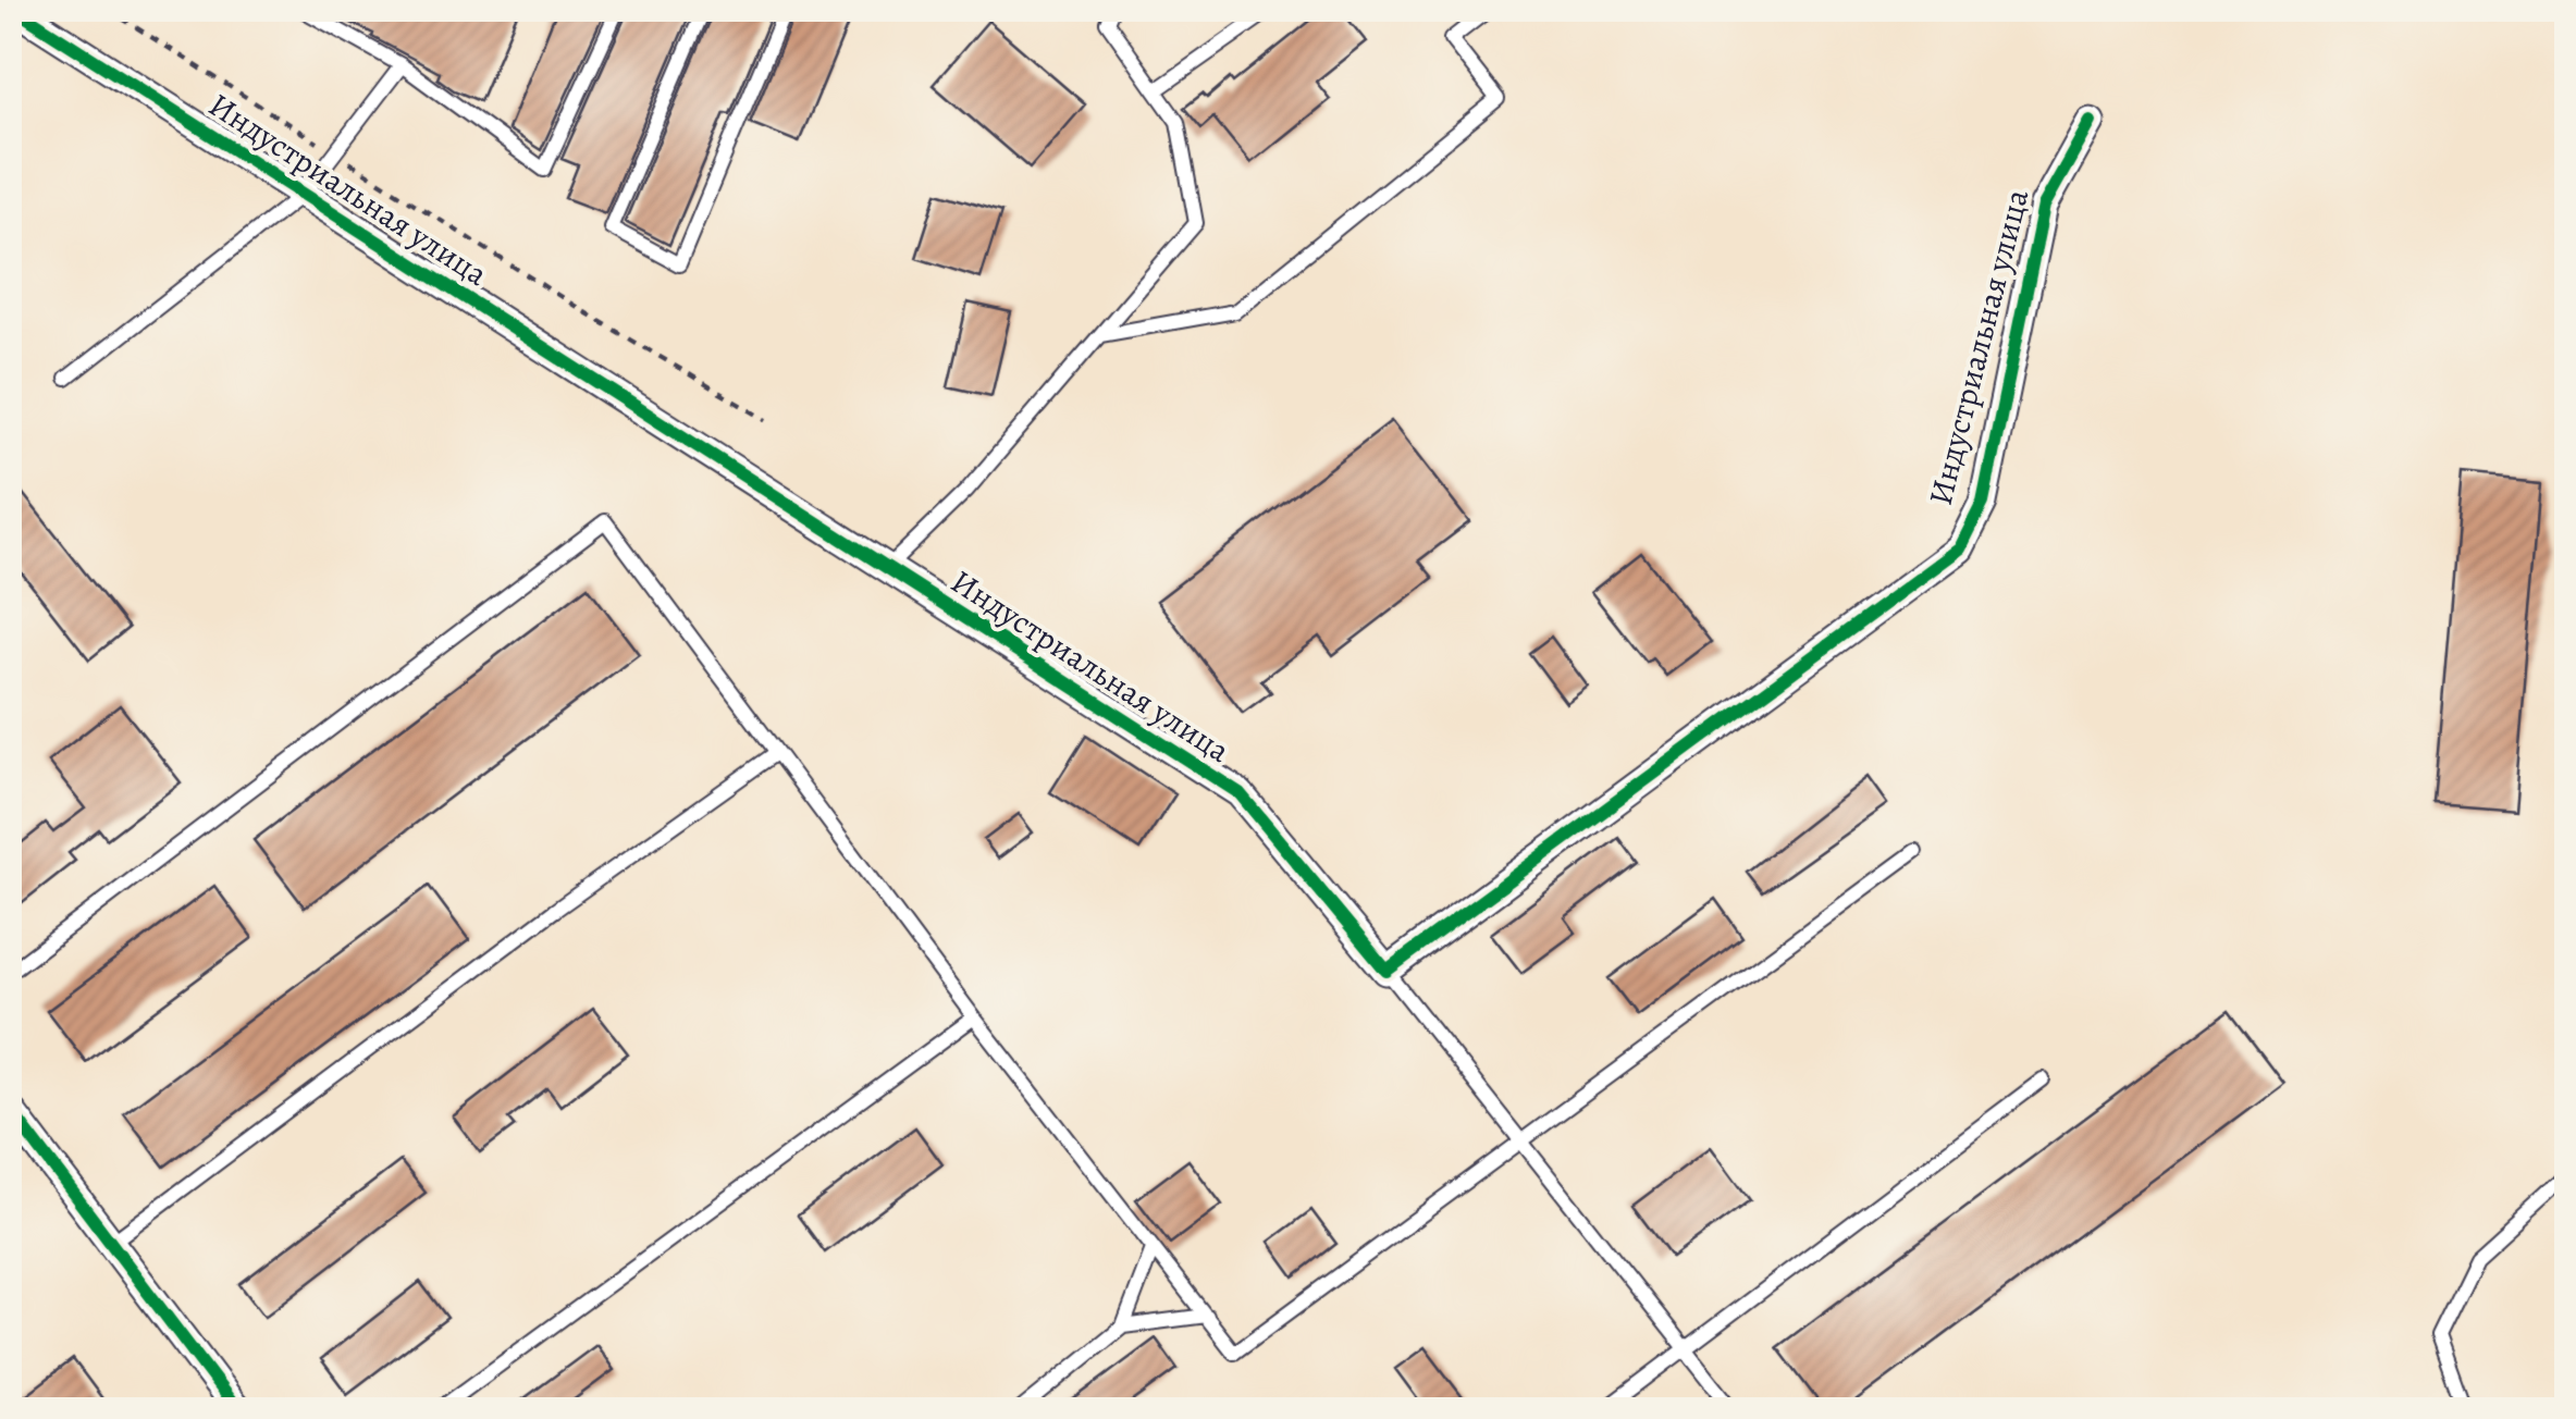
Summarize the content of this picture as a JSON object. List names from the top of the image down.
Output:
{
  "streets": {
    "street": ["Индустриальная улица"]
  }
}
